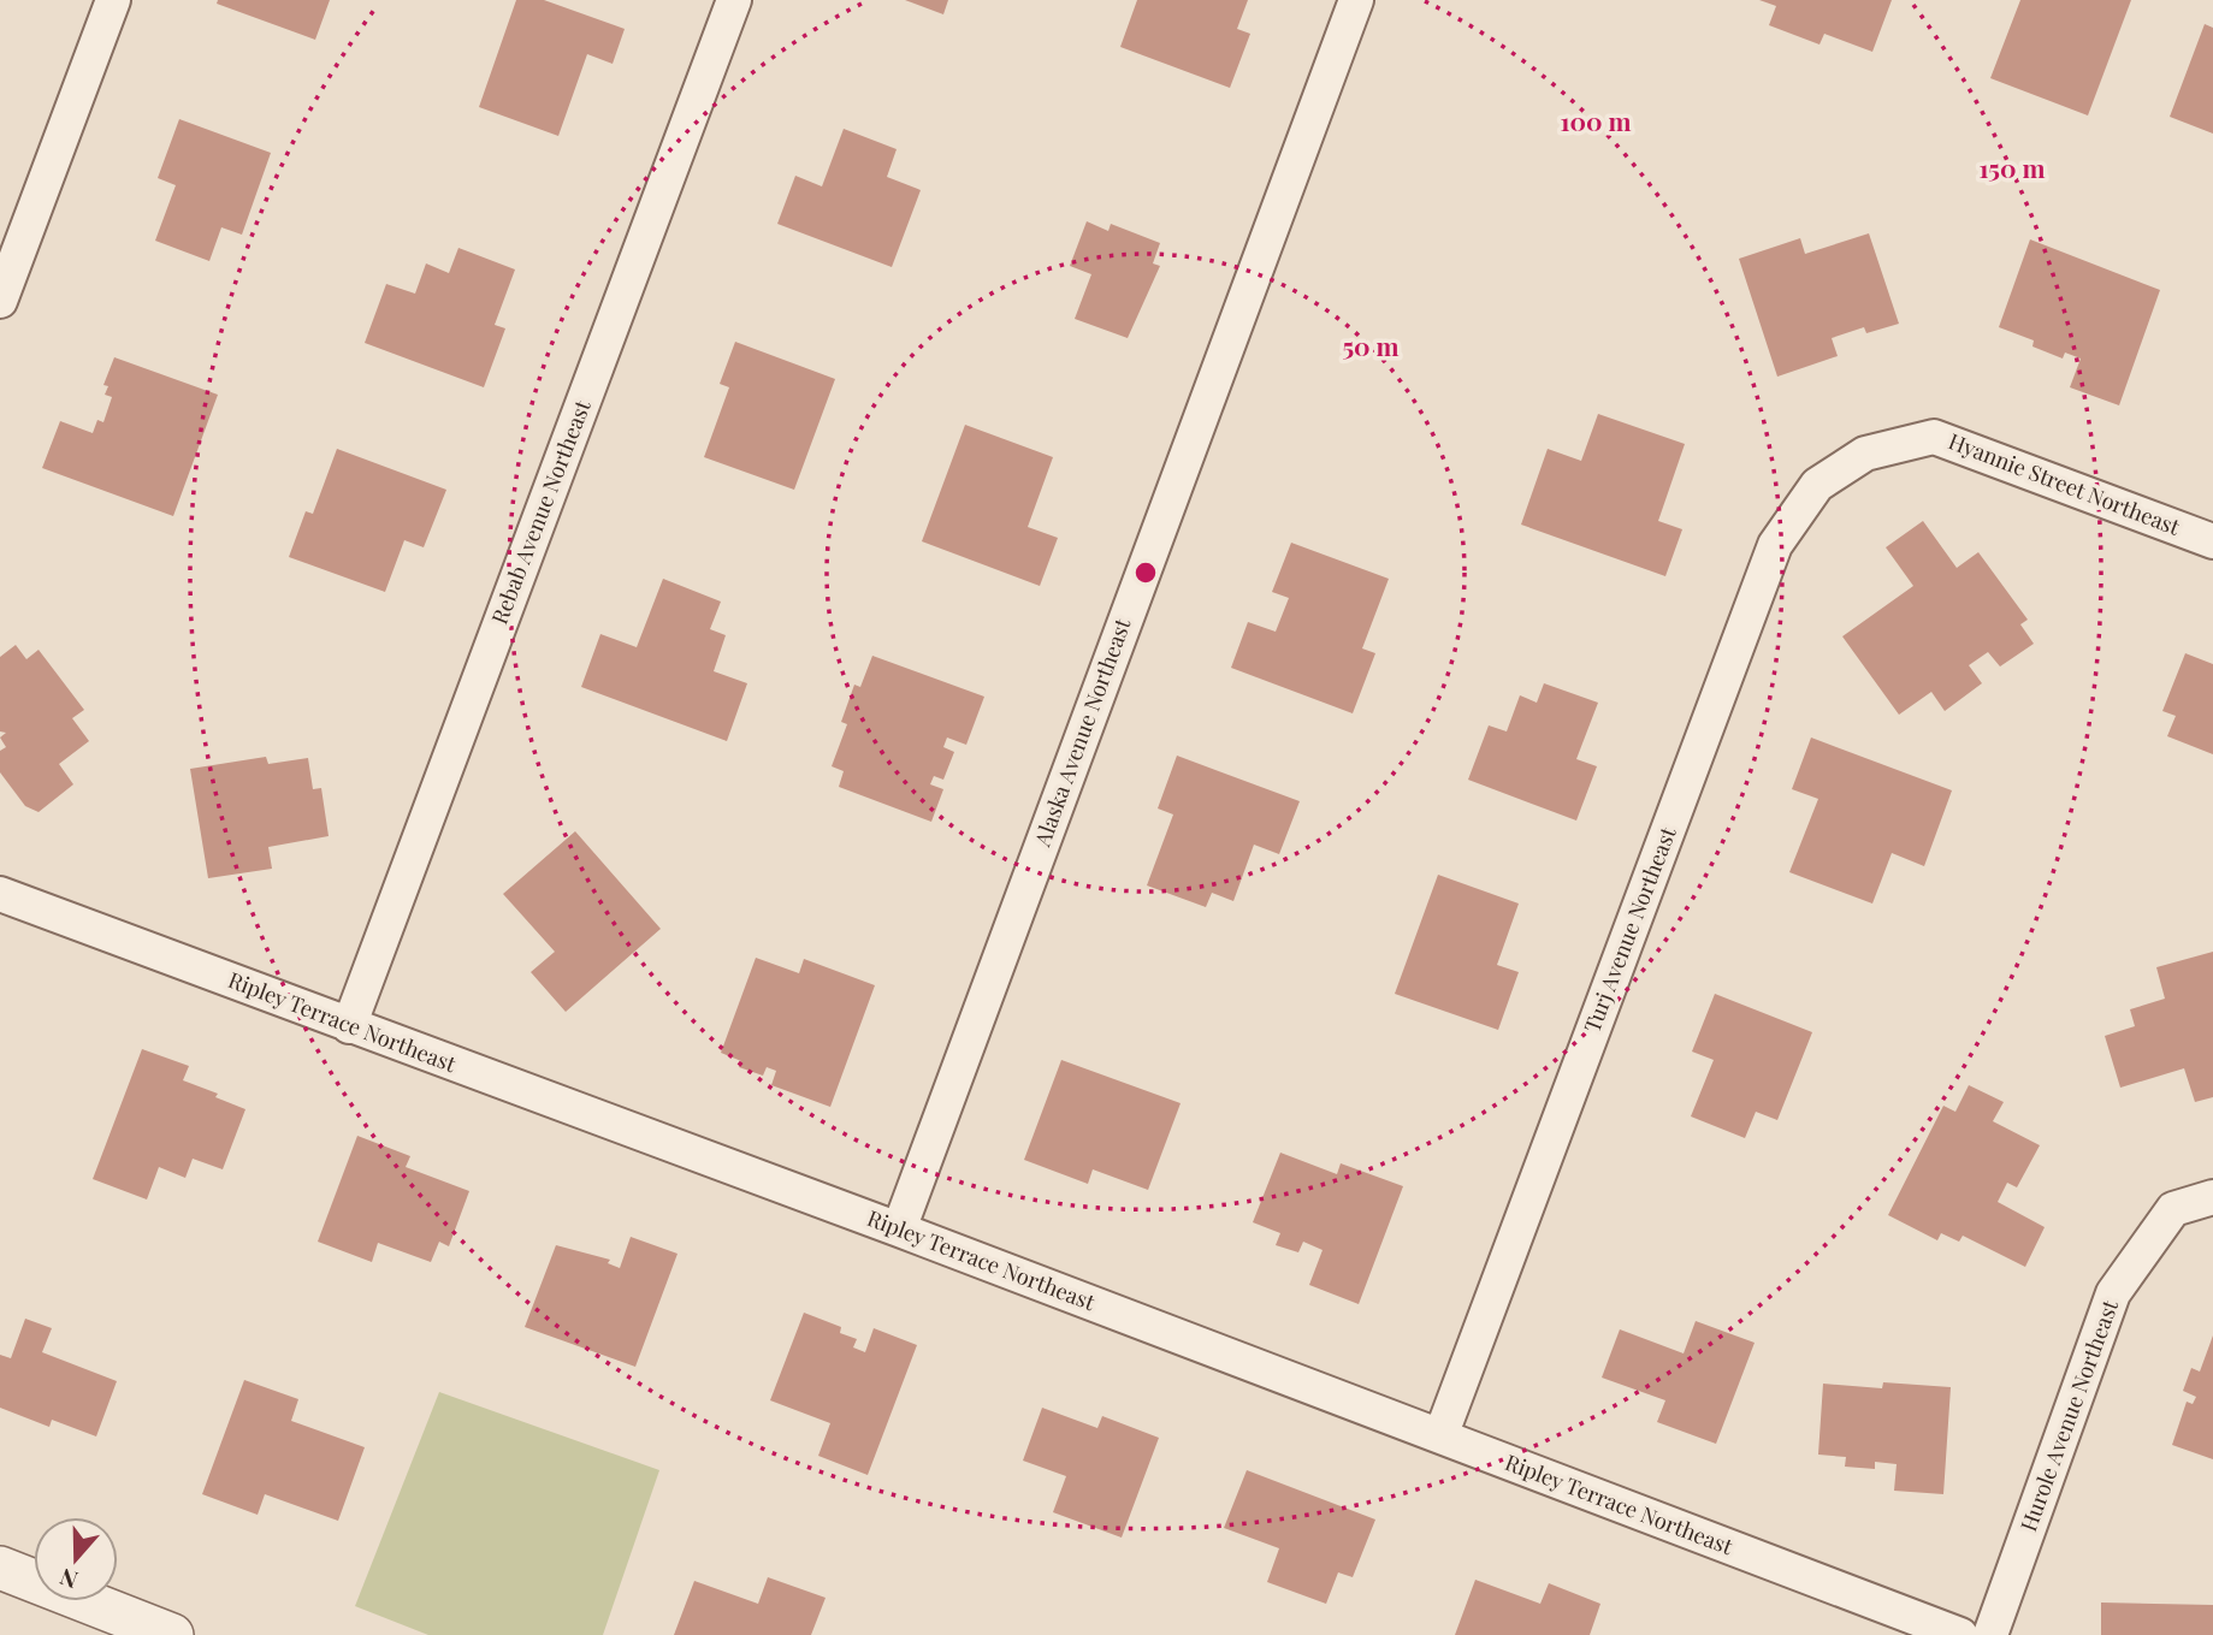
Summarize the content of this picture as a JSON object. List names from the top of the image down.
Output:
{
  "streets": {
    "street": [
      "Hyannie Street Northeast",
      "Rebab Avenue Northeast",
      "Alaska Avenue Northeast",
      "Turj Avenue Northeast",
      "Ripley Terrace Northeast",
      "Hurole Avenue Northeast"
    ]
  },
  "crossings": [
    ["Hyannie Street Northeast", "Turj Avenue Northeast"],
    ["Rebab Avenue Northeast", "Ripley Terrace Northeast"],
    ["Alaska Avenue Northeast", "Ripley Terrace Northeast"],
    ["Turj Avenue Northeast", "Ripley Terrace Northeast"]
  ],
  "north": "bottom",
  "rings": ["100 m", "150 m", "50 m"]
}
